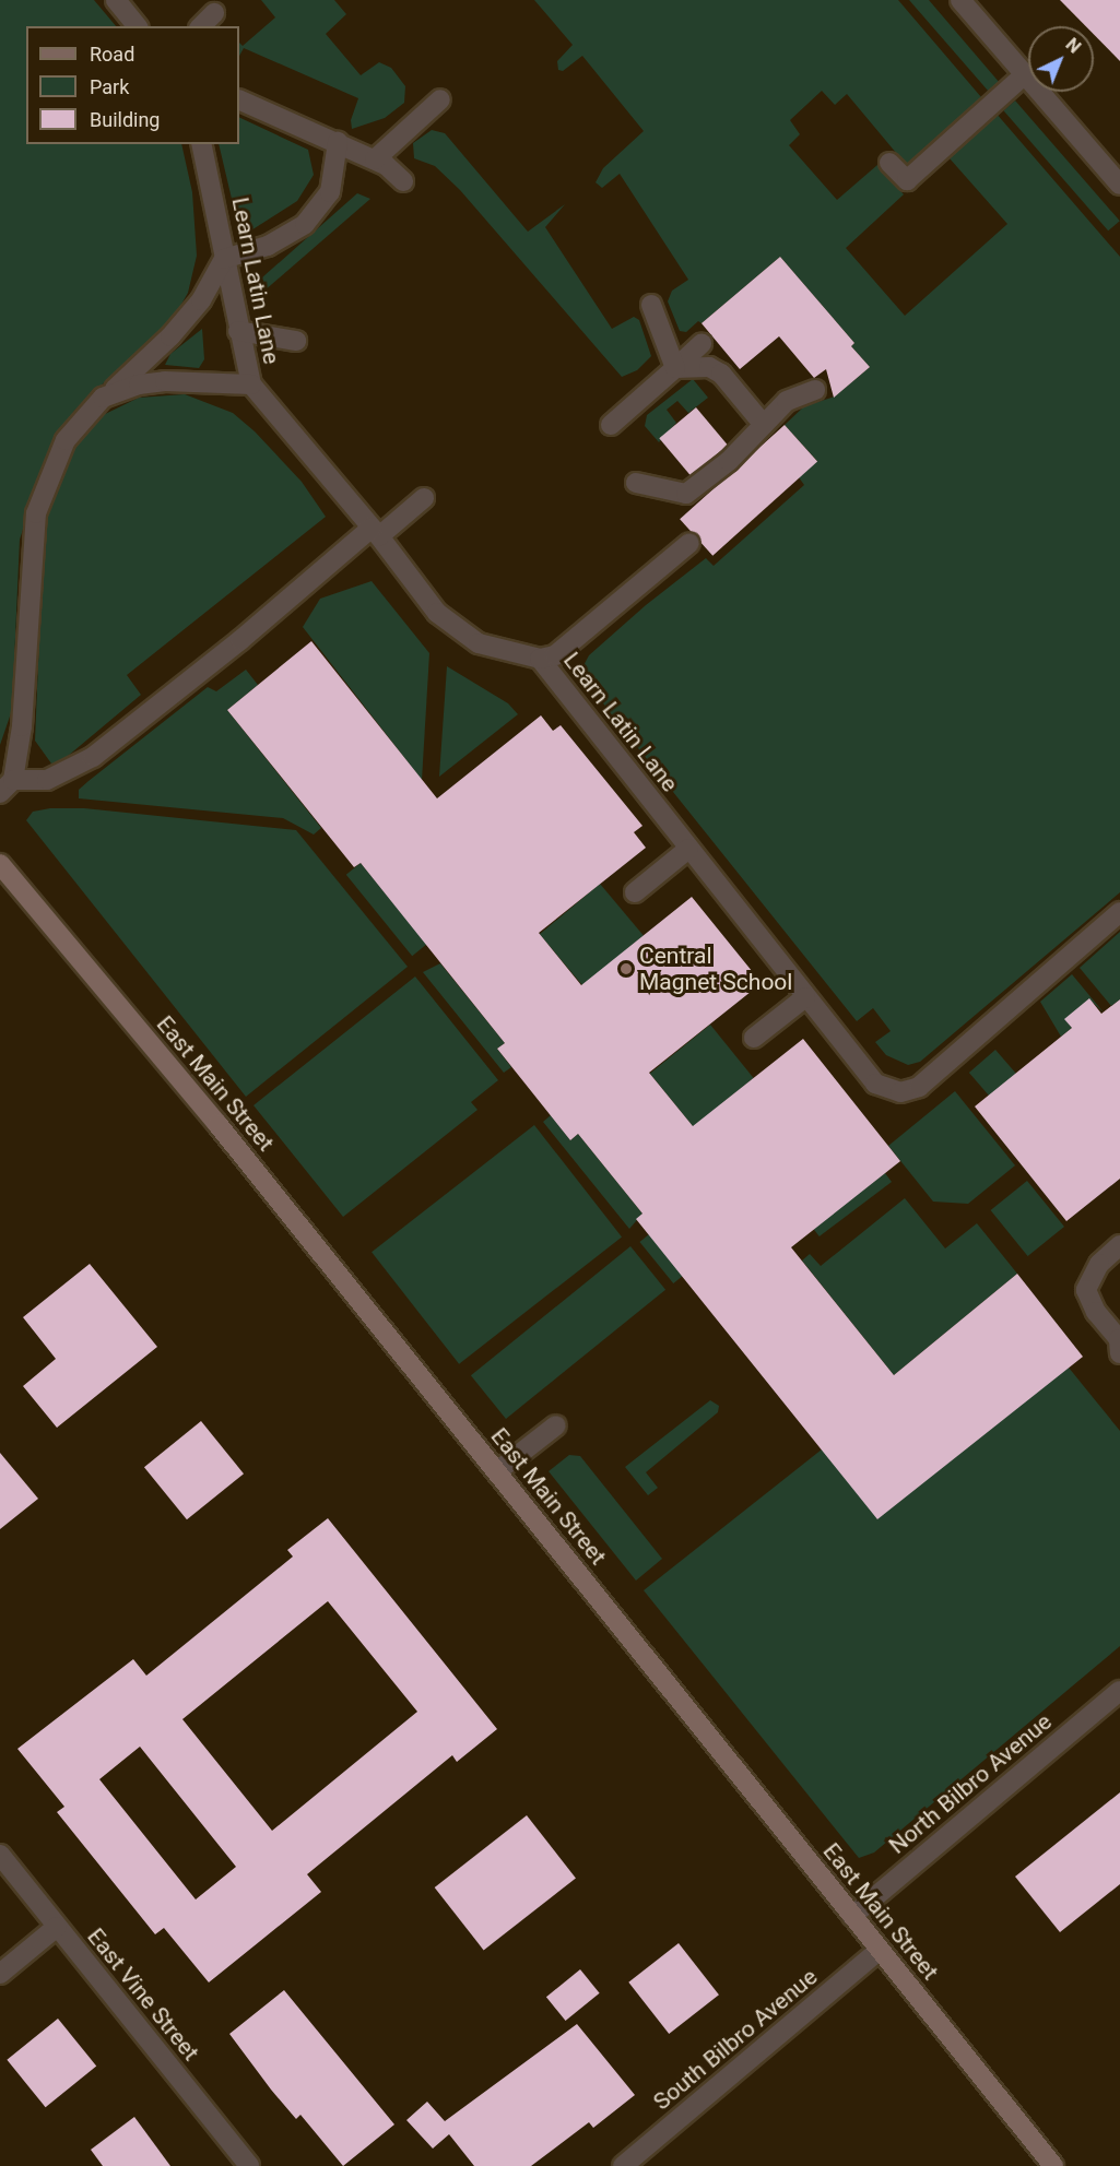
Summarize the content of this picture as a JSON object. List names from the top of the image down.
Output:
{
  "streets": {
    "street": [
      "Learn Latin Lane",
      "East Main Street",
      "North Bilbro Avenue",
      "East Vine Street",
      "South Bilbro Avenue"
    ]
  },
  "crossings": [
    ["East Main Street", "North Bilbro Avenue"],
    ["East Main Street", "South Bilbro Avenue"]
  ],
  "places": ["Central Magnet School"],
  "legend": ["Road", "Park", "Building"],
  "north": "top right"
}
